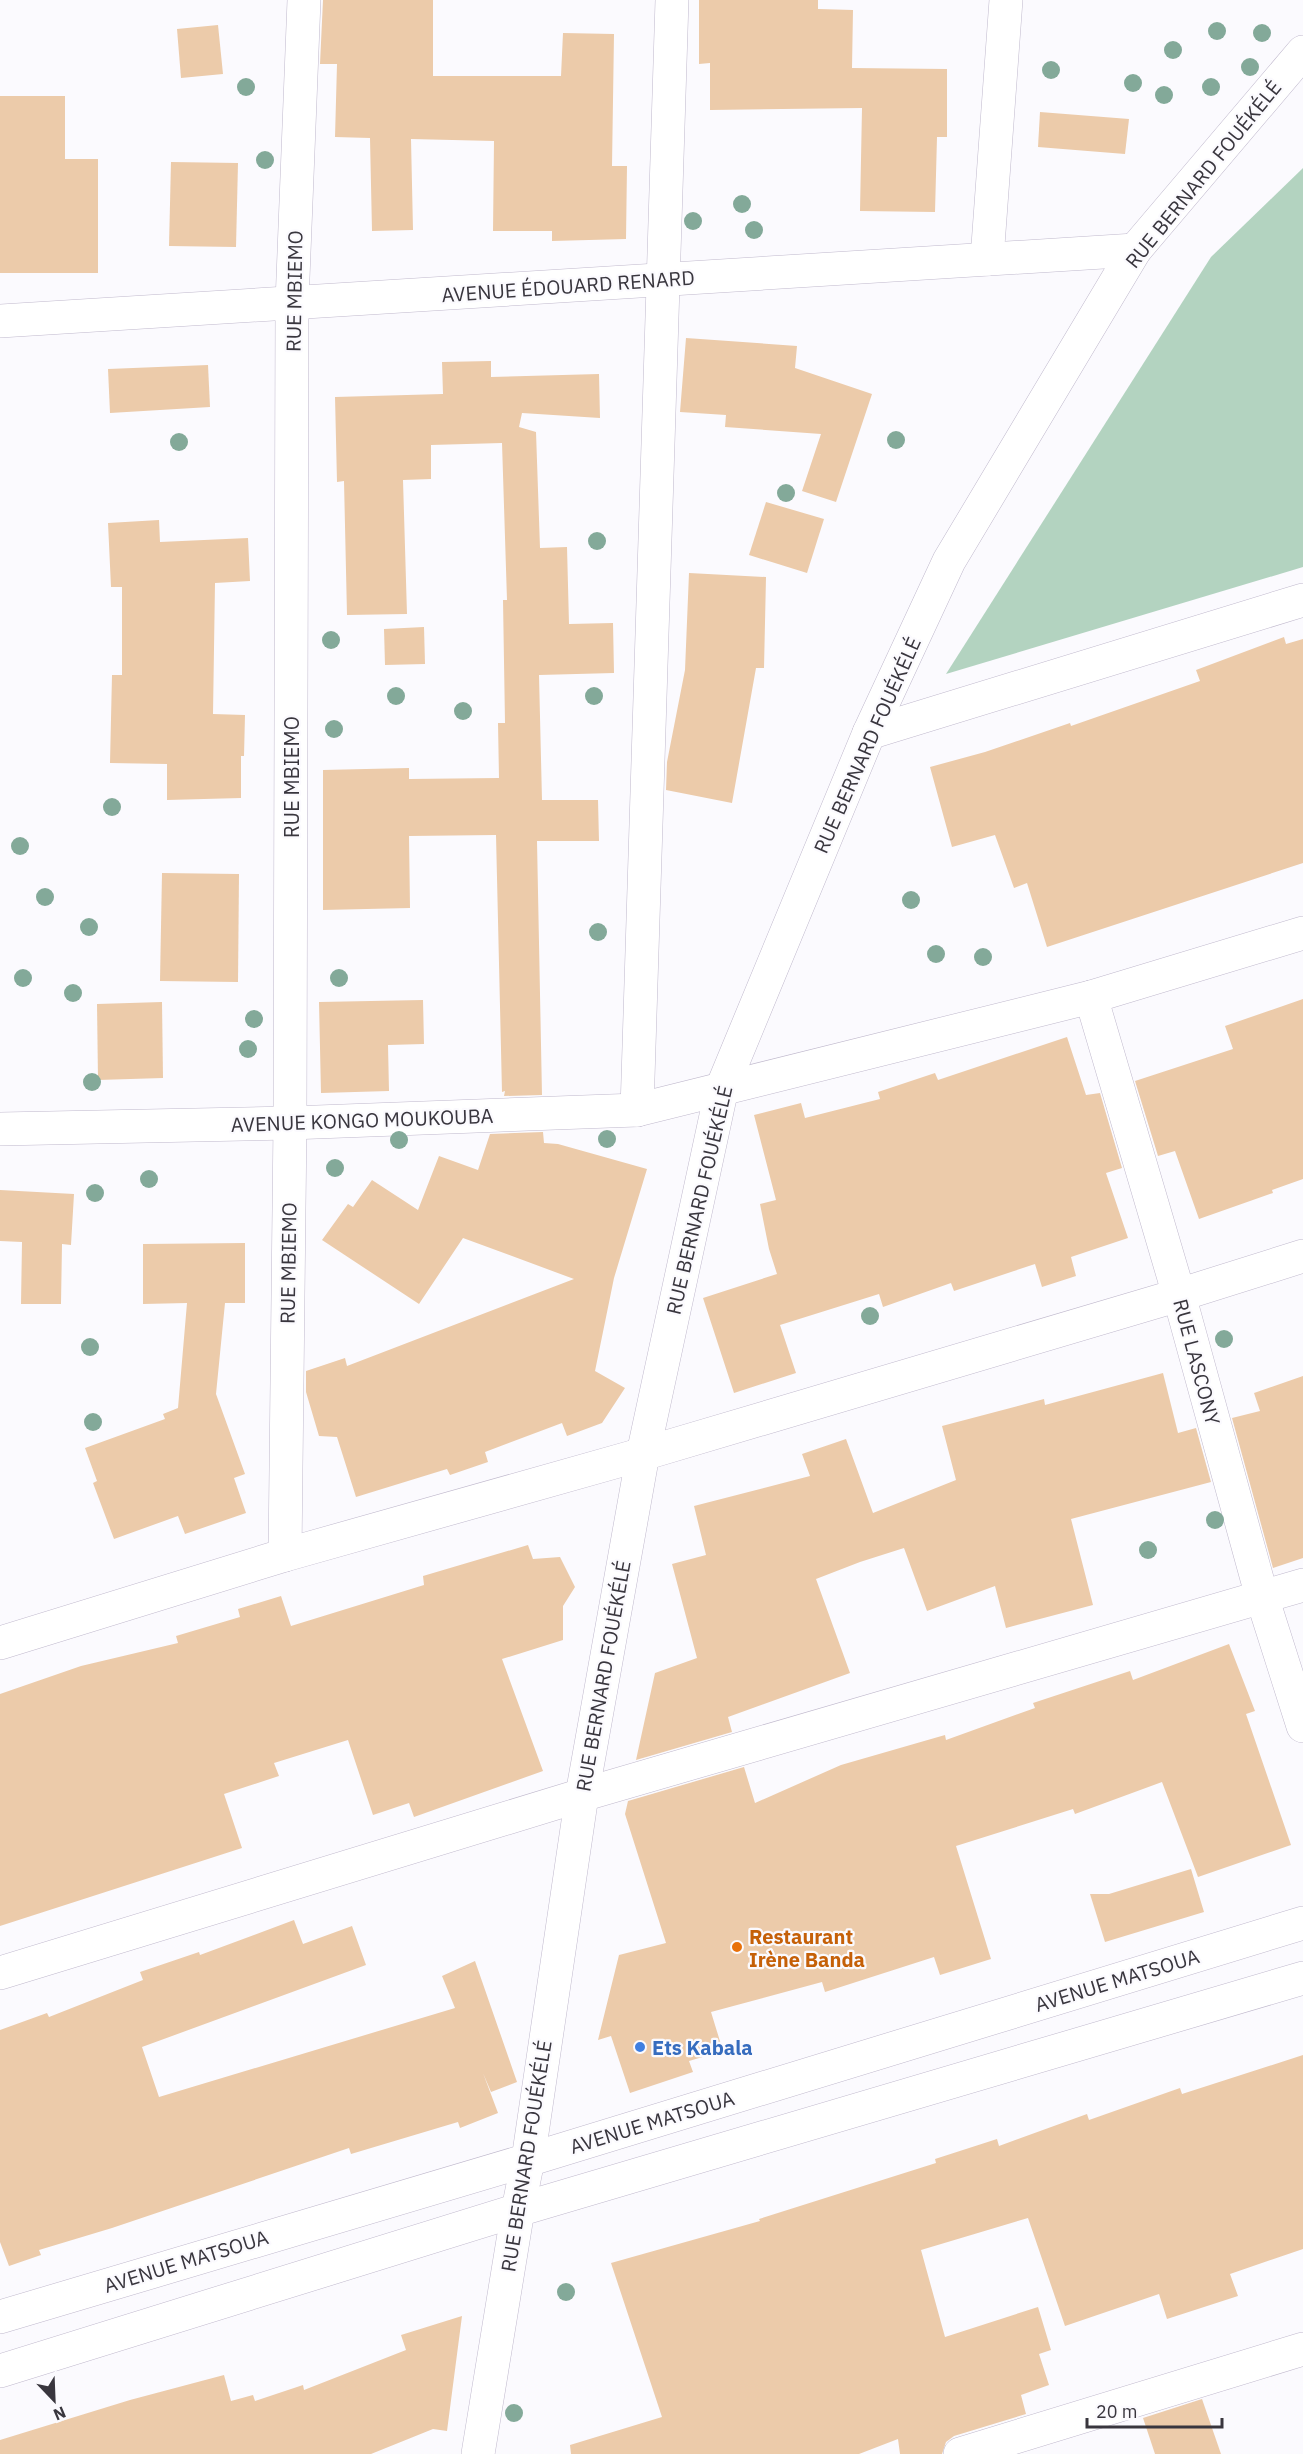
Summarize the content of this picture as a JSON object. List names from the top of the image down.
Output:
{
  "streets": {
    "street": [
      "RUE BERNARD FOUÉKÉLÉ",
      "AVENUE ÉDOUARD RENARD",
      "RUE MBIEMO",
      "AVENUE KONGO MOUKOUBA",
      "RUE LASCONY",
      "AVENUE MATSOUA"
    ]
  },
  "crossings": [
    ["RUE BERNARD FOUÉKÉLÉ", "AVENUE ÉDOUARD RENARD"],
    ["RUE BERNARD FOUÉKÉLÉ", "AVENUE KONGO MOUKOUBA"],
    ["RUE BERNARD FOUÉKÉLÉ", "AVENUE MATSOUA"],
    ["AVENUE ÉDOUARD RENARD", "RUE MBIEMO"],
    ["RUE MBIEMO", "AVENUE KONGO MOUKOUBA"],
    ["AVENUE KONGO MOUKOUBA", "RUE LASCONY"]
  ],
  "places": ["Restaurant Irène Banda", "Ets Kabala"],
  "scale_bar": "20 m",
  "north": "bottom right"
}
